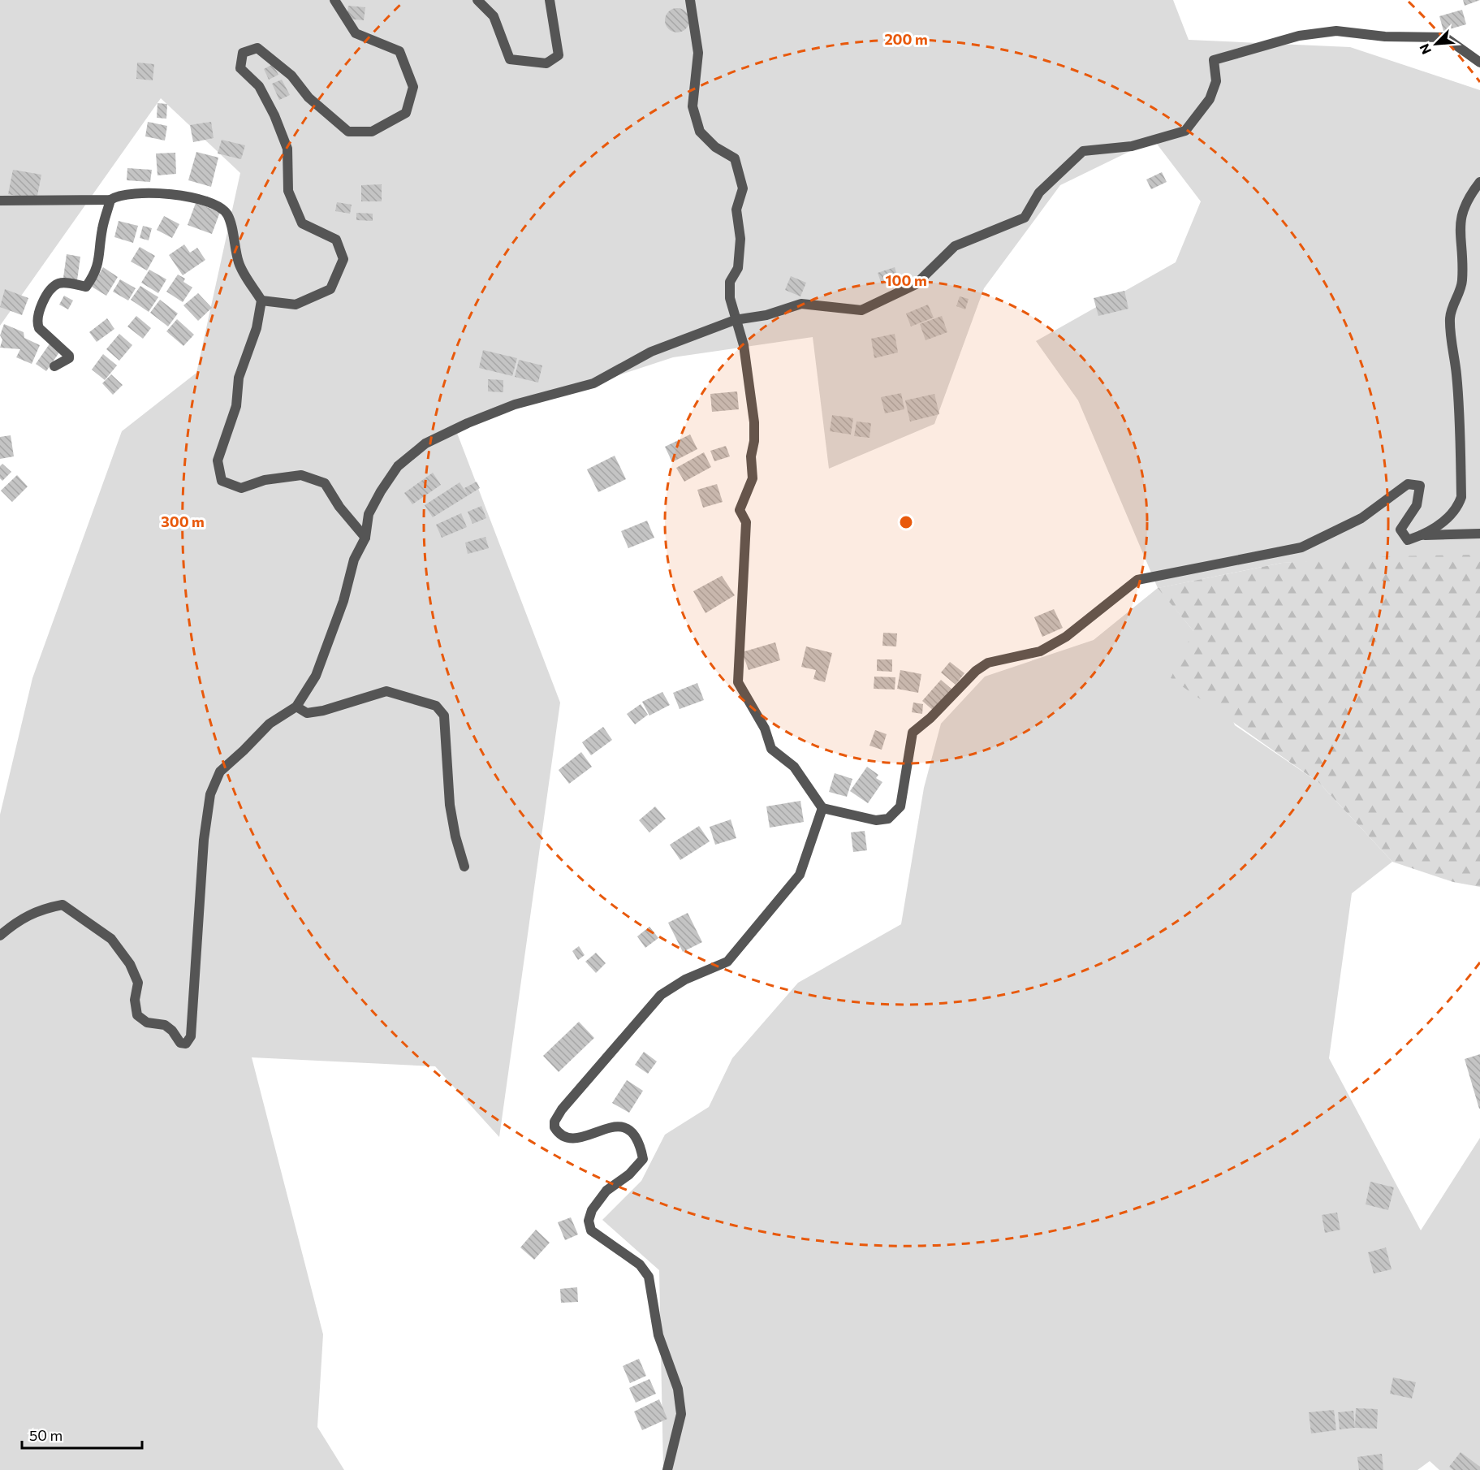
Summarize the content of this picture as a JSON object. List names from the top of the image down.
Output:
{
  "scale_bar": "50 m",
  "north": "bottom left",
  "rings": ["200 m", "100 m", "300 m"]
}
